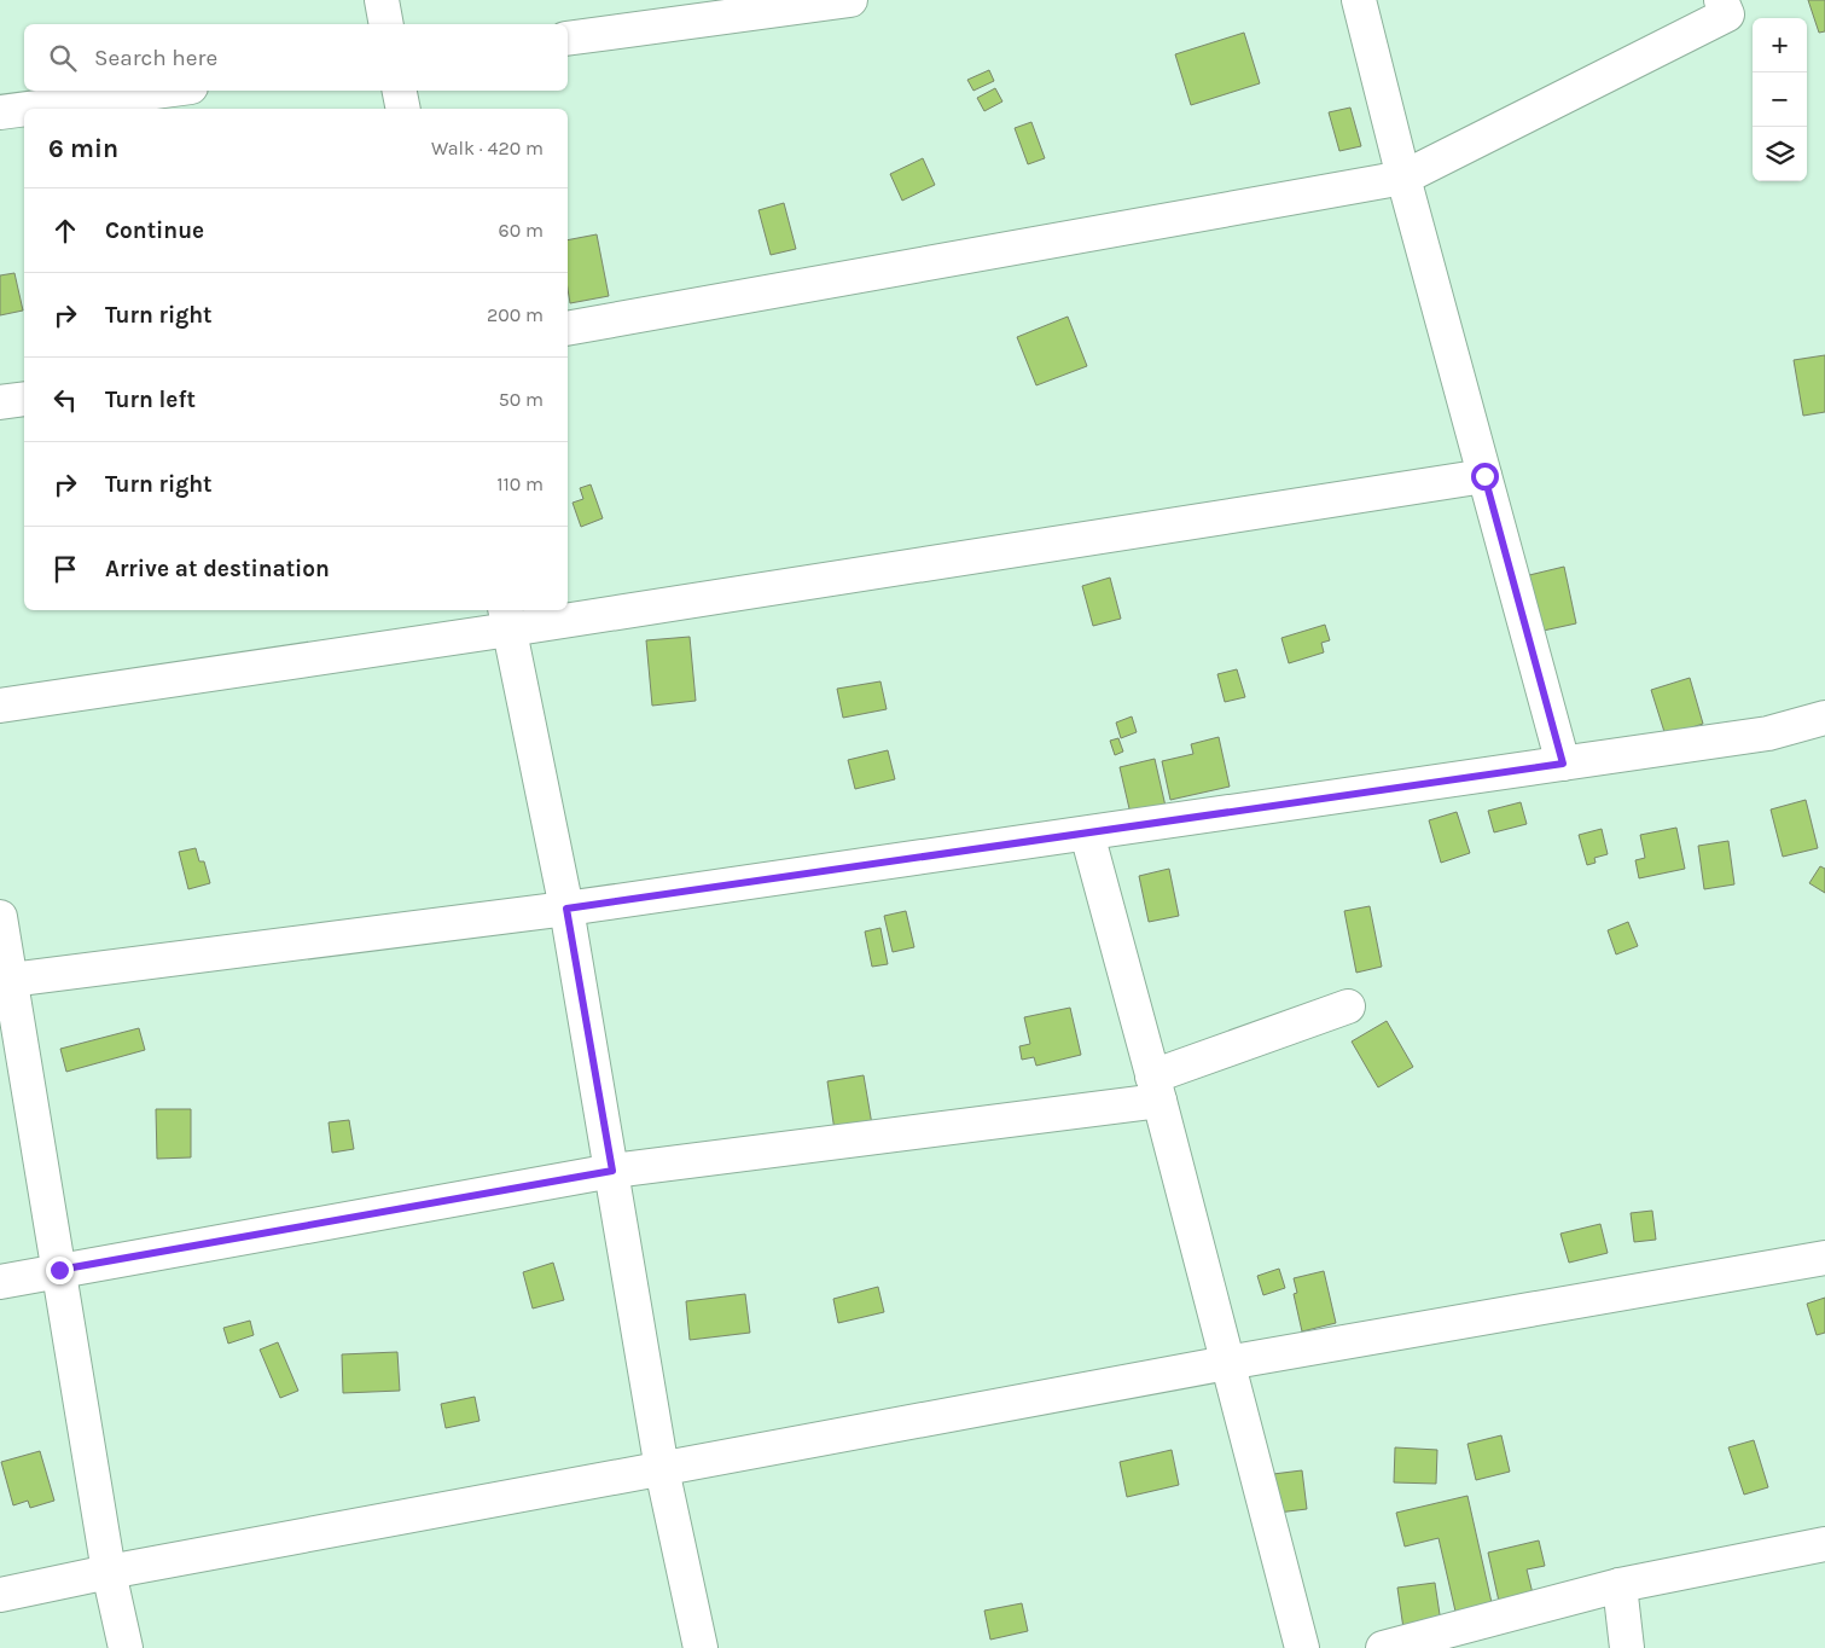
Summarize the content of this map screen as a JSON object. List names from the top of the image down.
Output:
{
  "page": {
    "map_buttons": ["+", "−"],
    "search": "Search here",
    "heading": ["6 min", "Walk · 420 m"],
    "list": [
      ["Continue", "60 m"],
      ["Turn right", "200 m"],
      ["Turn left", "50 m"],
      ["Turn right", "110 m"],
      "Arrive at destination"
    ]
  }
}
